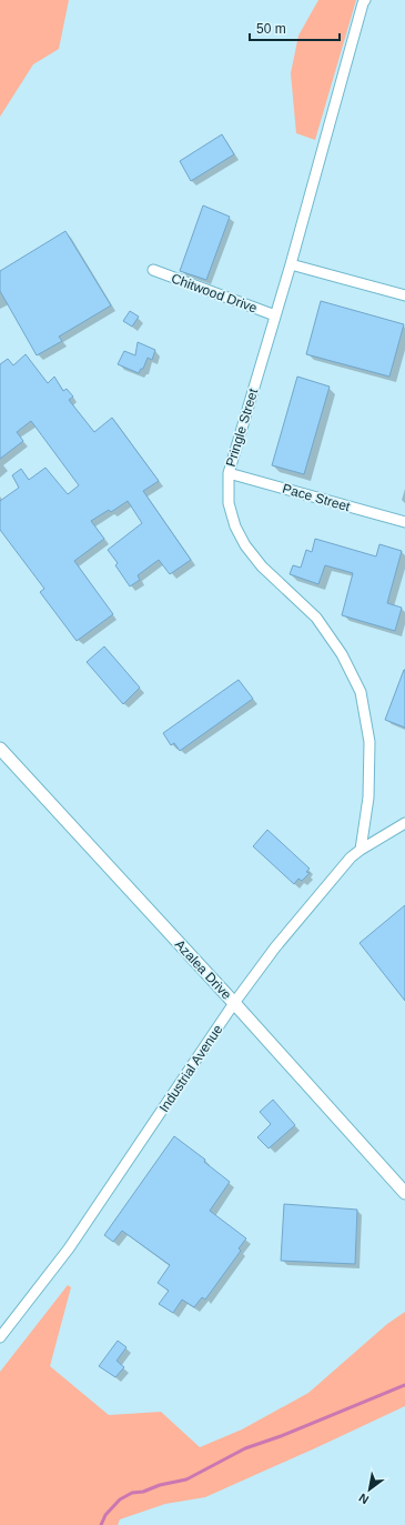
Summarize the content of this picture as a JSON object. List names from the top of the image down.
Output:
{
  "streets": {
    "street": [
      "Chitwood Drive",
      "Pringle Street",
      "Pace Street",
      "Azalea Drive",
      "Industrial Avenue"
    ]
  },
  "crossings": [
    ["Chitwood Drive", "Pringle Street"],
    ["Pringle Street", "Pace Street"],
    ["Pringle Street", "Industrial Avenue"],
    ["Azalea Drive", "Industrial Avenue"]
  ],
  "scale_bar": "50 m",
  "north": "bottom left"
}
